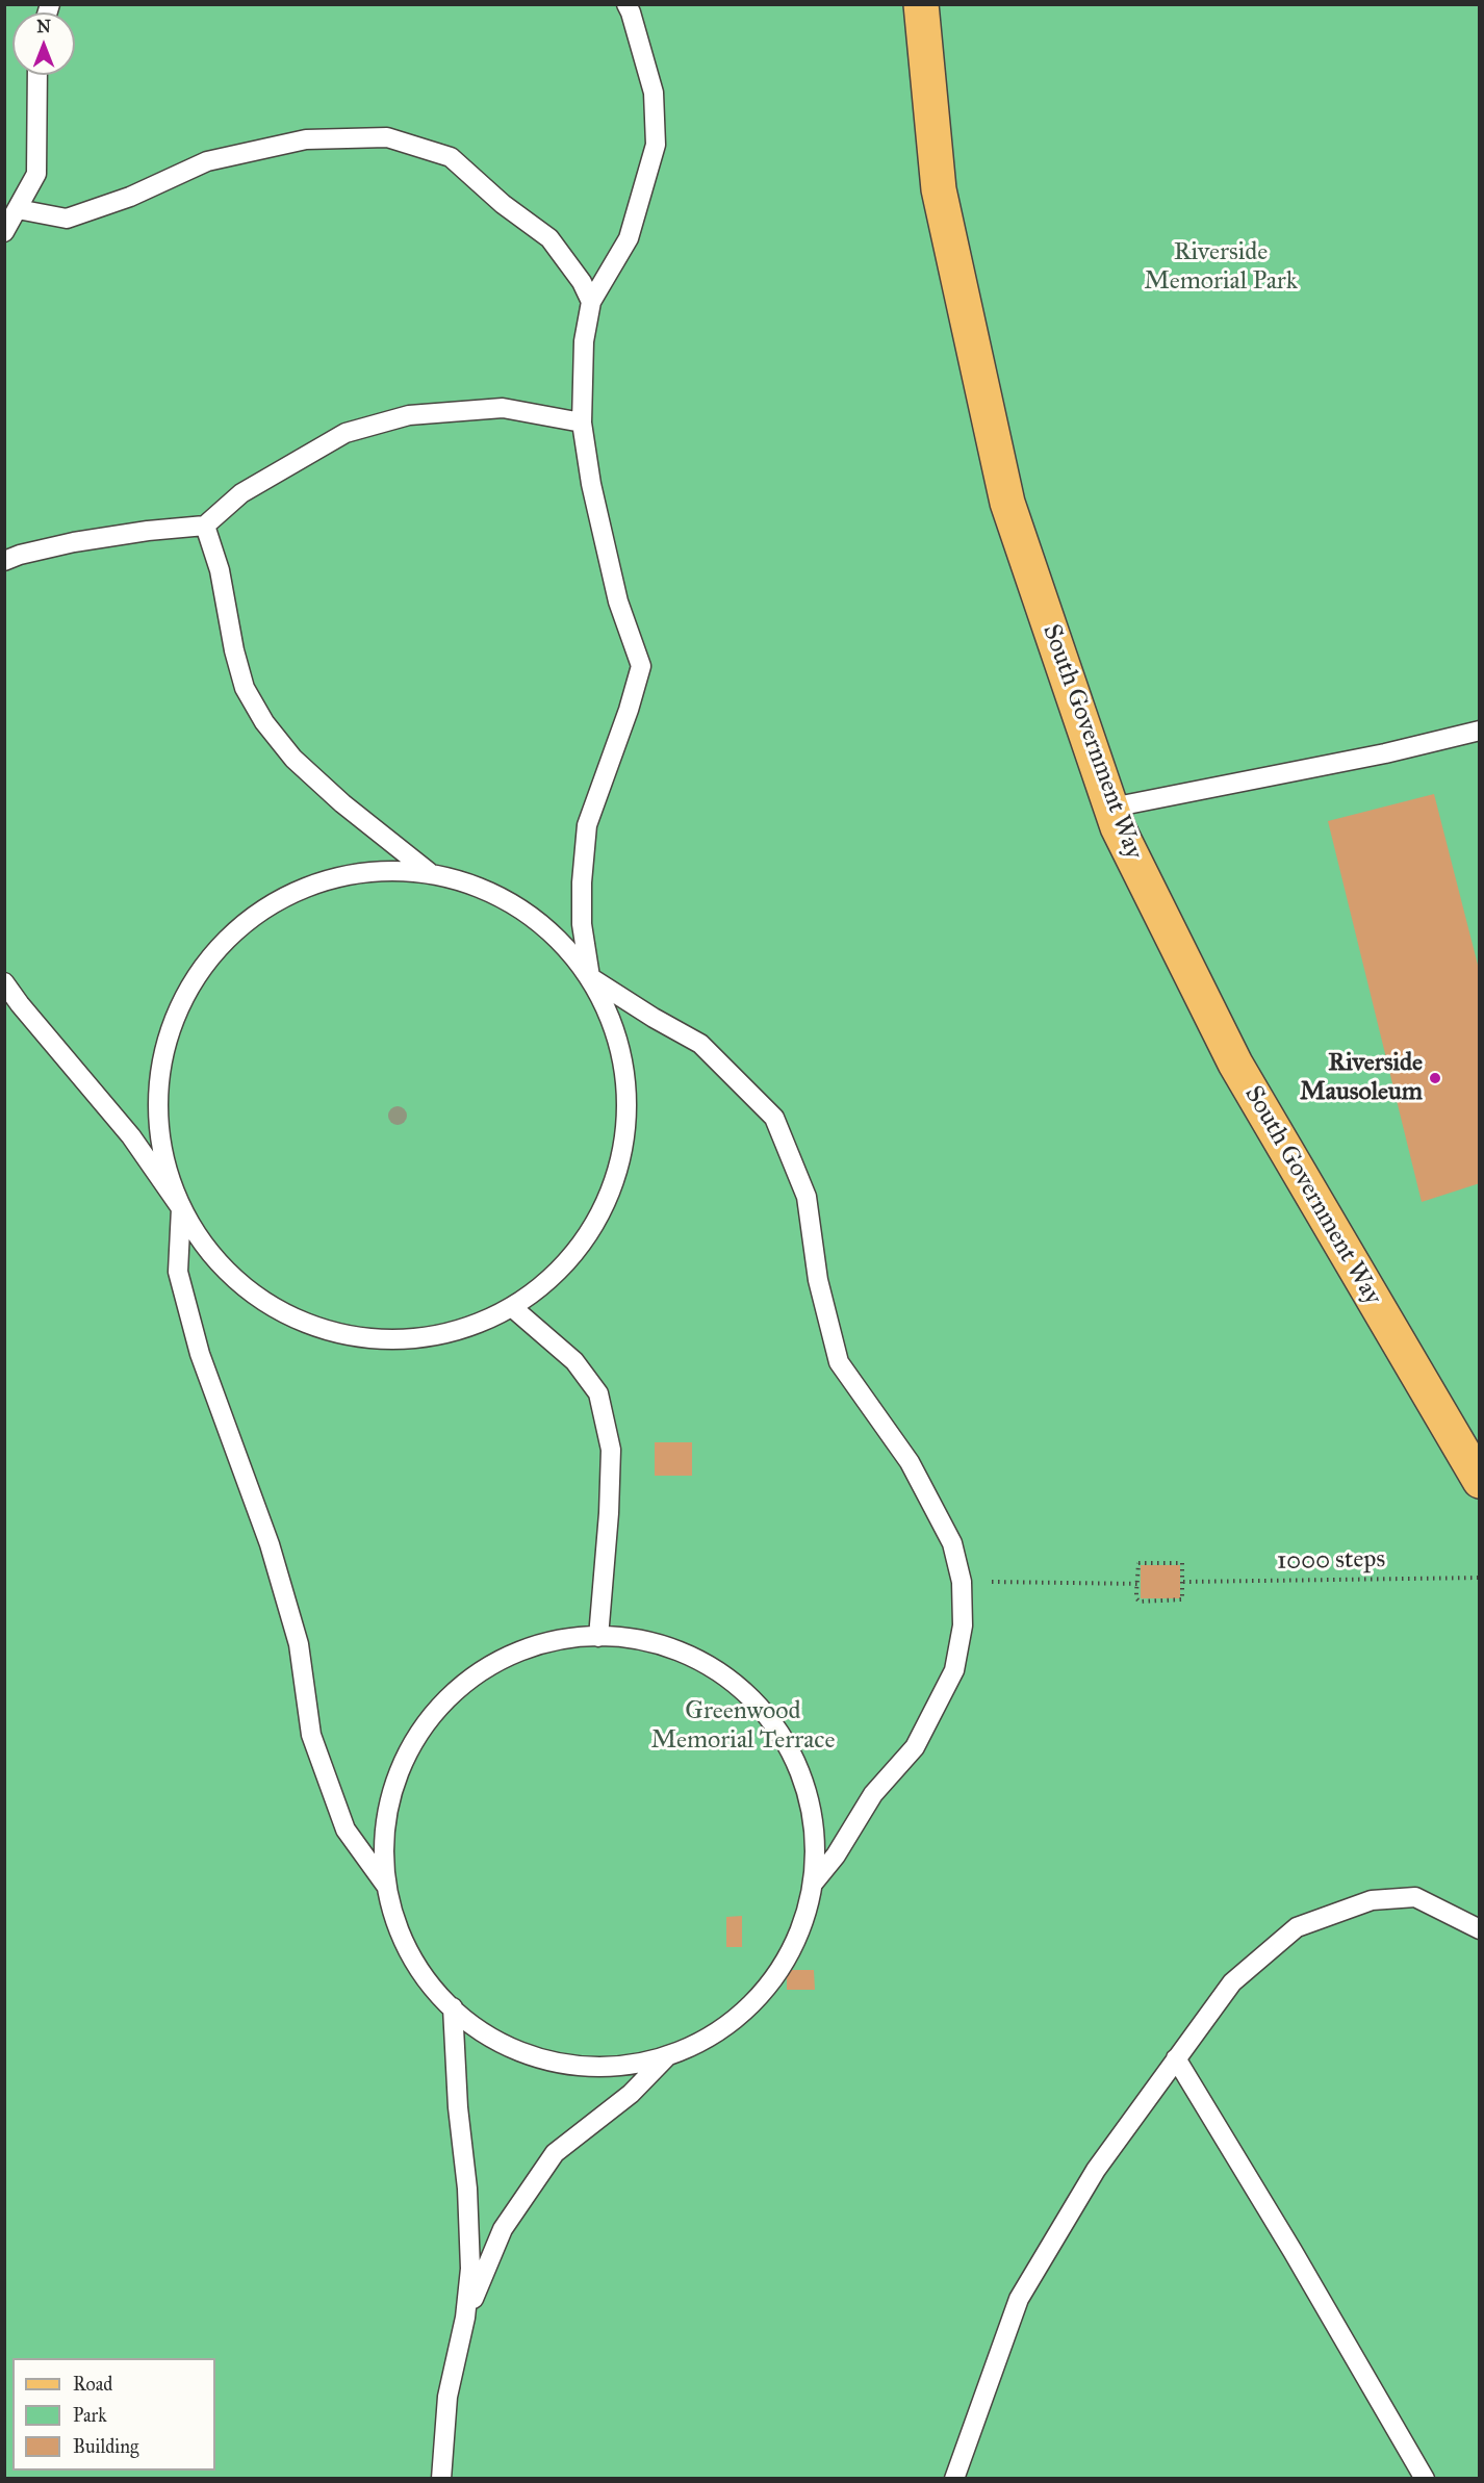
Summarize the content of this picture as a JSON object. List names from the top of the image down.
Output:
{
  "streets": {
    "main road": ["South Government Way"],
    "path": ["1000 steps"]
  },
  "parks": ["Riverside Memorial Park", "Greenwood Memorial Terrace"],
  "places": ["Riverside Mausoleum"],
  "legend": ["Road", "Park", "Building"],
  "north": "top"
}
